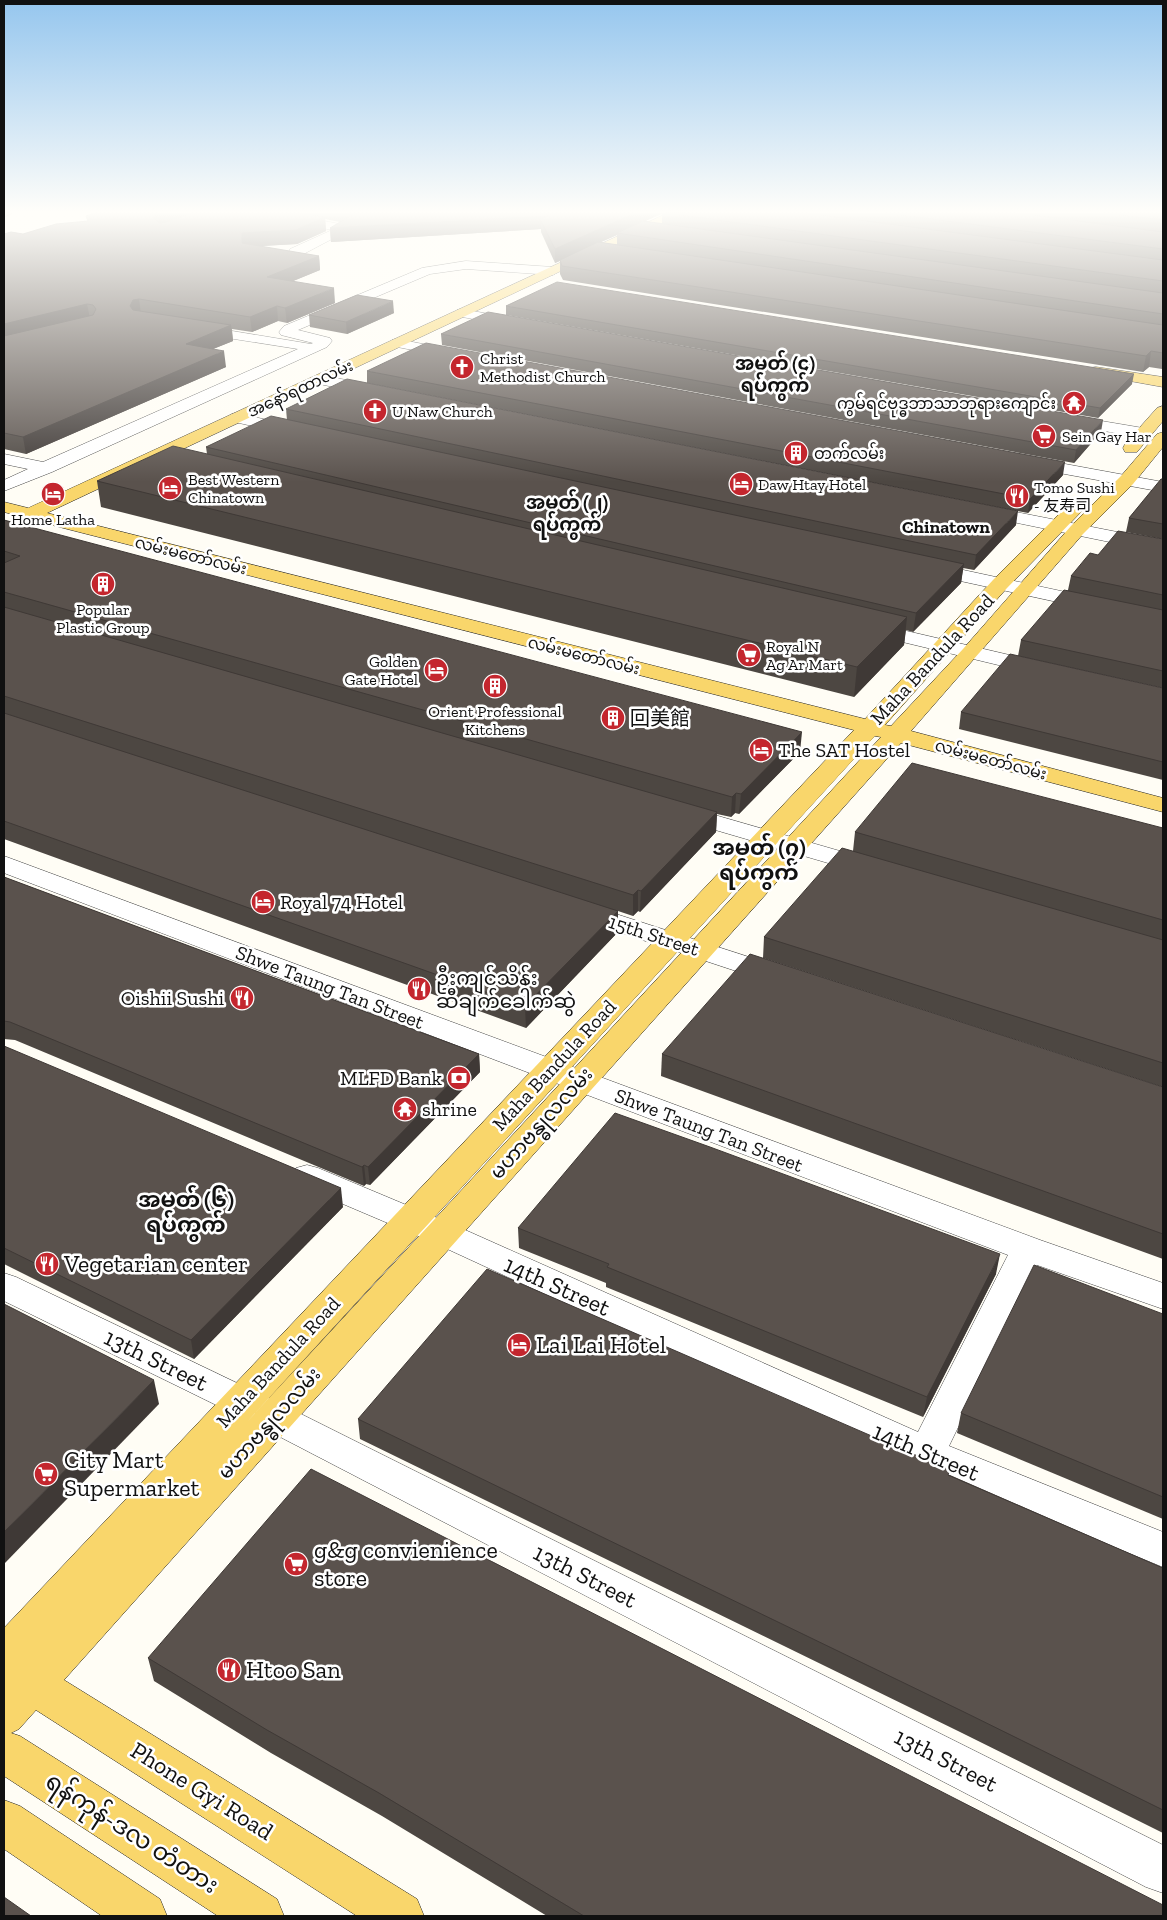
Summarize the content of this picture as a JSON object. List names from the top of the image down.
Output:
{
  "streets": {
    "main road": [
      "အနော်ရထာလမ်း",
      "လမ်းမတော်လမ်း",
      "Maha Bandula Road",
      "မဟာဗန္ဓုလလမ်း",
      "Phone Gyi Road",
      "ရန်ကုန်-ဒလ တံတား"
    ],
    "street": [
      "15th Street",
      "Shwe Taung Tan Street",
      "14th Street",
      "13th Street"
    ]
  },
  "crossings": [
    ["အနော်ရထာလမ်း", "လမ်းမတော်လမ်း"],
    ["လမ်းမတော်လမ်း", "Maha Bandula Road"],
    ["လမ်းမတော်လမ်း", "မဟာဗန္ဓုလလမ်း"],
    ["Maha Bandula Road", "15th Street"],
    ["Maha Bandula Road", "Shwe Taung Tan Street"],
    ["Maha Bandula Road", "မဟာဗန္ဓုလလမ်း"],
    ["Maha Bandula Road", "14th Street"],
    ["Maha Bandula Road", "13th Street"],
    ["Maha Bandula Road", "Phone Gyi Road"],
    ["15th Street", "မဟာဗန္ဓုလလမ်း"],
    ["Shwe Taung Tan Street", "မဟာဗန္ဓုလလမ်း"],
    ["မဟာဗန္ဓုလလမ်း", "14th Street"]
  ],
  "districts": [
    "အမှတ် (၄) ရပ်ကွက်",
    "အမှတ် (၂) ရပ်ကွက်",
    "Chinatown",
    "အမှတ် (၇) ရပ်ကွက်",
    "အမှတ် (၆) ရပ်ကွက်"
  ],
  "places": {
    "church": ["Christ Methodist Church", "U Naw Church"],
    "temple": ["ကွမ်ရင်ဗုဒ္ဓဘာသာဘုရားကျောင်း", "shrine"],
    "supermarket": [
      "Sein Gay Har",
      "Royal N Ag Ar Mart",
      "City Mart Supermarket",
      "g&g convienience store"
    ],
    "building": [
      "တက်လမ်း",
      "Popular Plastic Group",
      "Orient Professional Kitchens",
      "回美館"
    ],
    "hotel": [
      "Daw Htay Hotel",
      "Best Western Chinatown",
      "Home Latha",
      "Golden Gate Hotel",
      "The SAT Hostel",
      "Royal 74 Hotel",
      "Lai Lai Hotel"
    ],
    "restaurant": [
      "Tomo Sushi - 友寿司",
      "ဦးကျင်သိန်း ဆီချက်ခေါက်ဆွဲ",
      "Oishii Sushi",
      "Vegetarian center",
      "Htoo San"
    ],
    "bank": ["MLFD Bank"]
  }
}
